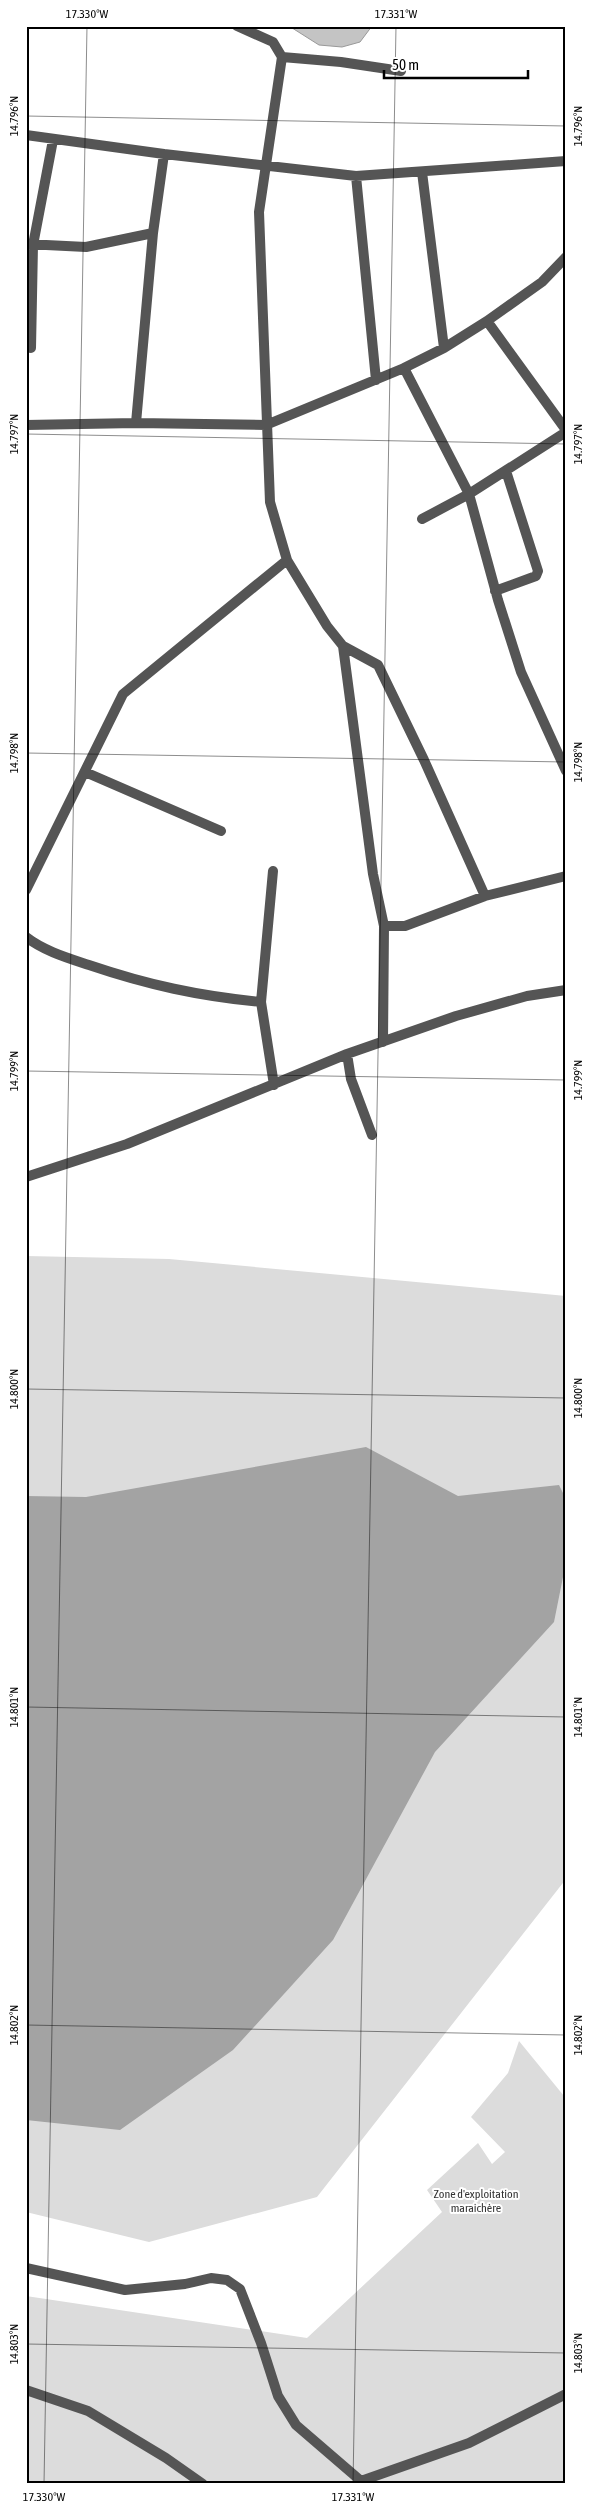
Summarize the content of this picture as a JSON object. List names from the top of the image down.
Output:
{
  "parks": ["Zone d'exploitation maraichère"],
  "scale_bar": "50 m",
  "coordinates": [
    "17.330°W",
    "17.331°W",
    "14.796°N",
    "14.797°N",
    "14.798°N",
    "14.799°N",
    "14.800°N",
    "14.801°N",
    "14.802°N",
    "14.803°N"
  ]
}
